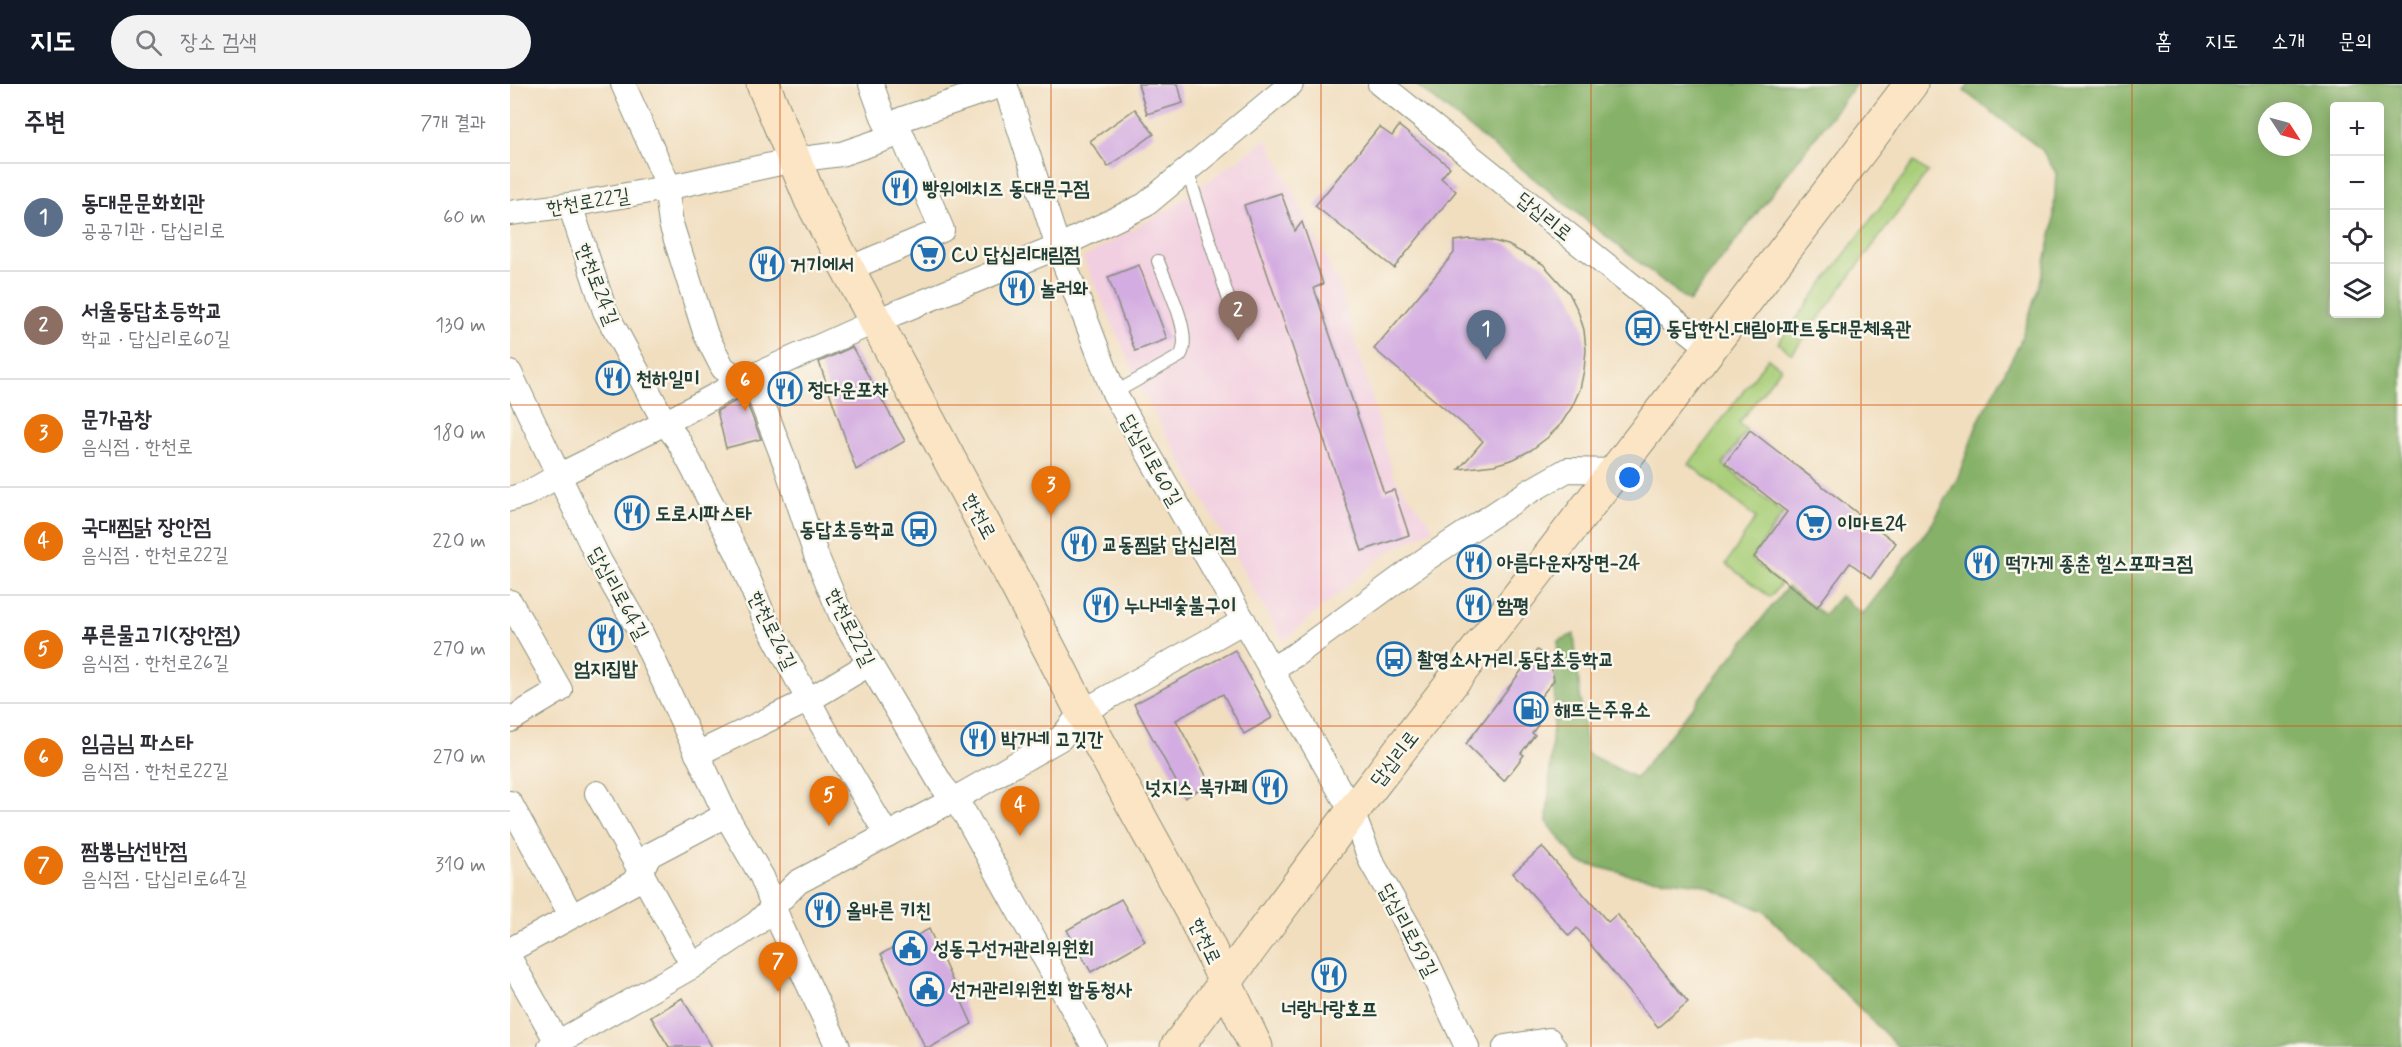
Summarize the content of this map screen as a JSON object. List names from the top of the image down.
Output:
{
  "streets": {
    "main road": ["답십리로", "한천로"],
    "street": [
      "한천로22길",
      "한천로24길",
      "답십리로60길",
      "답십리로64길",
      "한천로26길",
      "답십리로59길"
    ]
  },
  "crossings": [
    ["한천로22길", "한천로24길"],
    ["한천로22길", "한천로"],
    ["답십리로", "답십리로60길"],
    ["답십리로", "한천로"],
    ["답십리로", "답십리로59길"],
    ["한천로24길", "한천로26길"],
    ["답십리로60길", "답십리로59길"]
  ],
  "places": {
    "restaurant": [
      "빵위에치즈 동대문구점",
      "거기에서",
      "놀러와",
      "천하일미",
      "정다운포차",
      "도로시파스타",
      "교동찜닭 답십리점",
      "아름다운자장면-24",
      "떡가게 종춘 힐스포파크점",
      "누나네숯불구이",
      "함평",
      "엄지집밥",
      "박가네 고깃간",
      "넛지스 북카페",
      "올바른 키친",
      "너랑나랑호프"
    ],
    "supermarket": ["CU 답십리대림점", "이마트24"],
    "bus stop": ["동답한신.대림아파트동대문체육관", "동답초등학교", "촬영소사거리.동답초등학교"],
    "fuel station": ["해뜨는주유소"],
    "public building": ["성동구선거관리위원회", "선거관리위원회 합동청사"]
  },
  "north": "bottom right",
  "page": {
    "header": "지도",
    "search": "장소 검색",
    "nav": [
      "홈",
      "지도",
      "소개",
      "문의"
    ],
    "heading": ["주변", "7개 결과"],
    "map_buttons": ["+", "−"],
    "list": [
      {
        "mark": "1",
        "name": "동대문문화회관",
        "note": "공공기관 · 답십리로",
        "value": "60 m"
      },
      {
        "mark": "2",
        "name": "서울동답초등학교",
        "note": "학교 · 답십리로60길",
        "value": "130 m"
      },
      {
        "mark": "3",
        "name": "문가곱창",
        "note": "음식점 · 한천로",
        "value": "180 m"
      },
      {
        "mark": "4",
        "name": "국대찜닭 장안점",
        "note": "음식점 · 한천로22길",
        "value": "220 m"
      },
      {
        "mark": "5",
        "name": "푸른물고기(장안점)",
        "note": "음식점 · 한천로26길",
        "value": "270 m"
      },
      {
        "mark": "6",
        "name": "임금님 파스타",
        "note": "음식점 · 한천로22길",
        "value": "270 m"
      },
      {
        "mark": "7",
        "name": "짬뽕남선반점",
        "note": "음식점 · 답십리로64길",
        "value": "310 m"
      }
    ],
    "pins": [
      "2",
      "1",
      "6",
      "3",
      "5",
      "4",
      "7"
    ]
  }
}
